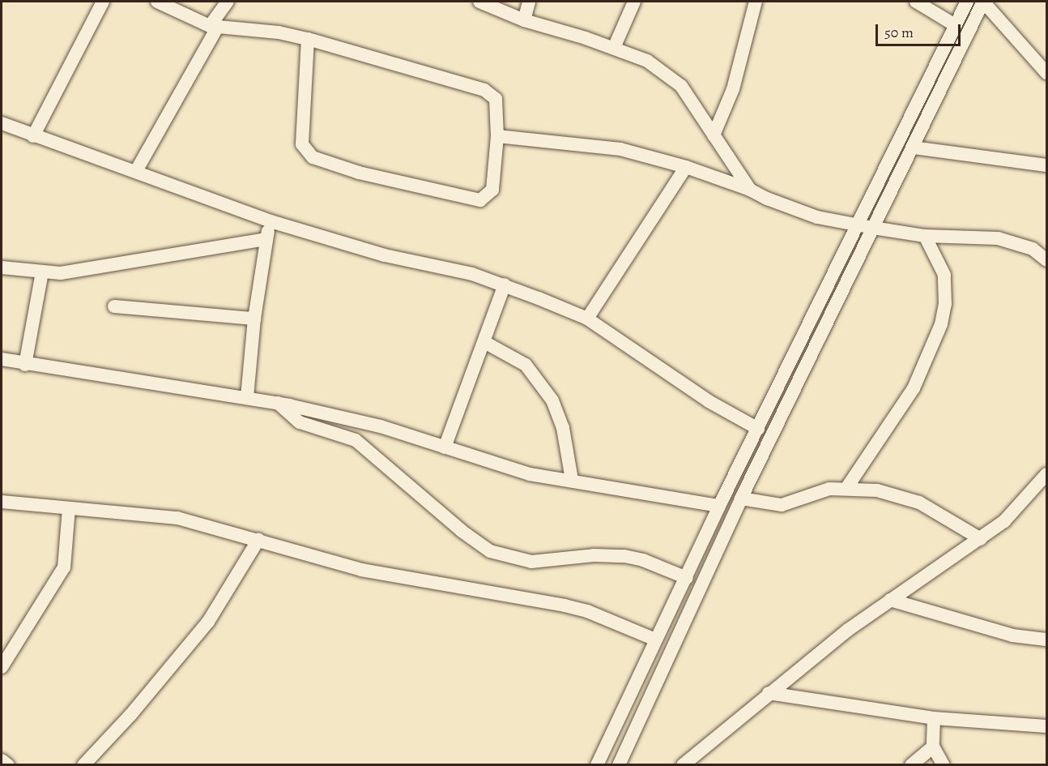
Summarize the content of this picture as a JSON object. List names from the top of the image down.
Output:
{
  "scale_bar": "50 m"
}
